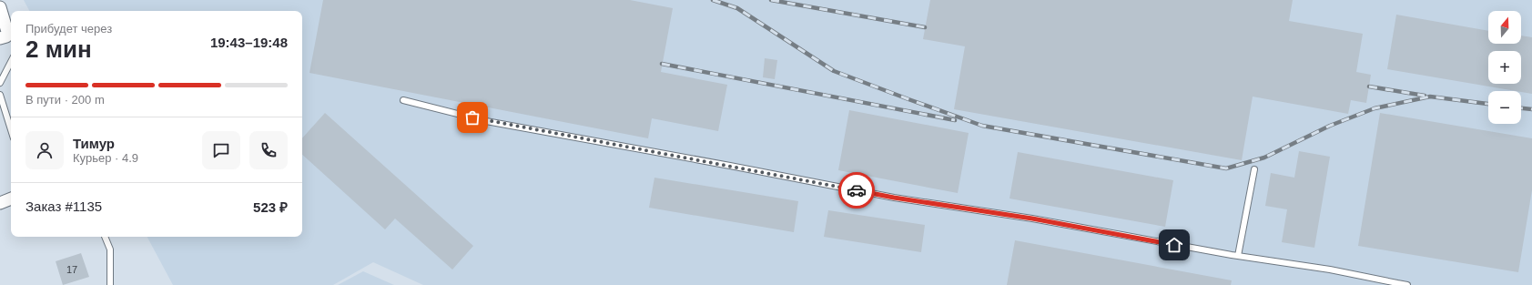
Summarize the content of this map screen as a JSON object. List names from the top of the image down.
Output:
{
  "house_numbers": ["17"],
  "north": "top",
  "page": {
    "map_buttons": ["+", "−"],
    "heading": ["2 мин", "Прибудет через", "19:43–19:48"],
    "panel": [
      "Тимур",
      "Курьер · 4.9",
      "Заказ #1135",
      "523 ₽"
    ],
    "bar": "В пути · 200 m"
  }
}
